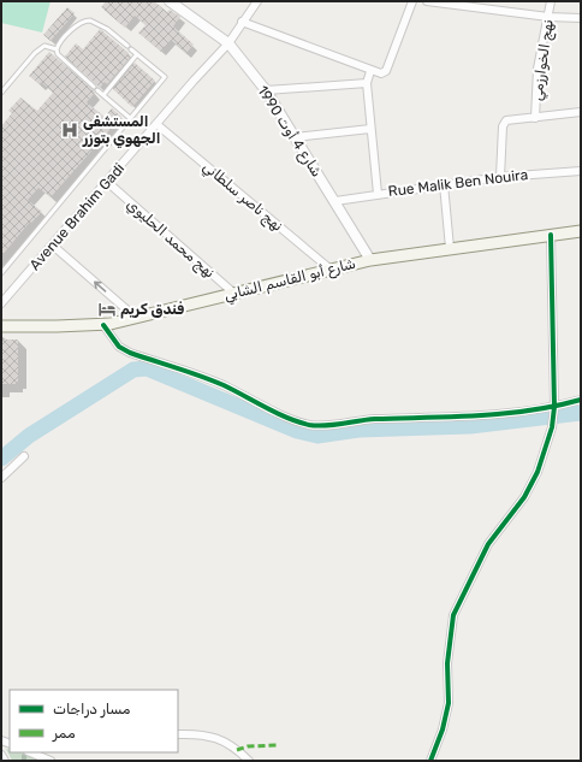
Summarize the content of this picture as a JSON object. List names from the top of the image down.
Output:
{
  "streets": {
    "main road": ["شارع أبو القاسم الشابي"],
    "street": [
      "نهج الخوارزمي",
      "شارع 4 أوت 1990",
      "Rue Malik Ben Nouira",
      "نهج ناصر سلطاني",
      "Avenue Brahim Gadi",
      "نهج محمد الحليوي"
    ]
  },
  "crossings": [
    ["شارع 4 أوت 1990", "Rue Malik Ben Nouira"],
    ["شارع 4 أوت 1990", "Avenue Brahim Gadi"],
    ["شارع 4 أوت 1990", "شارع أبو القاسم الشابي"],
    ["نهج ناصر سلطاني", "Avenue Brahim Gadi"],
    ["نهج ناصر سلطاني", "شارع أبو القاسم الشابي"],
    ["Avenue Brahim Gadi", "نهج محمد الحليوي"],
    ["نهج محمد الحليوي", "شارع أبو القاسم الشابي"]
  ],
  "places": {
    "hospital": ["المستشفى الجهوي بتوزر"],
    "hotel": ["فندق كريم"]
  },
  "legend": ["مسار دراجات", "ممر"]
}
